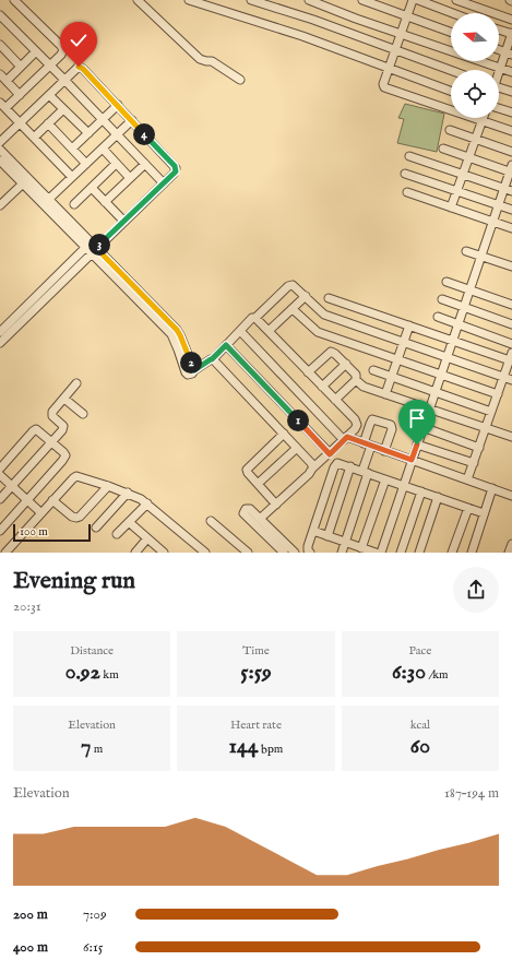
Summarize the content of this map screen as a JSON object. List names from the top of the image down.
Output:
{
  "scale_bar": "100 m",
  "north": "left",
  "page": {
    "pins": [
      "4",
      "3",
      "2",
      "1"
    ],
    "scale": "100 m",
    "heading": ["Evening run", "20:31"],
    "stats": [
      ["Distance", "0.92 km"],
      ["Time", "5:59"],
      ["Pace", "6:30 /km"],
      ["Elevation", "7 m"],
      ["Heart rate", "144 bpm"],
      ["kcal", "60"]
    ],
    "chart": ["Elevation", "187–194 m"],
    "list": [
      {
        "name": "200 m",
        "note": "7:09"
      },
      {
        "name": "400 m",
        "note": "6:15"
      }
    ]
  }
}
